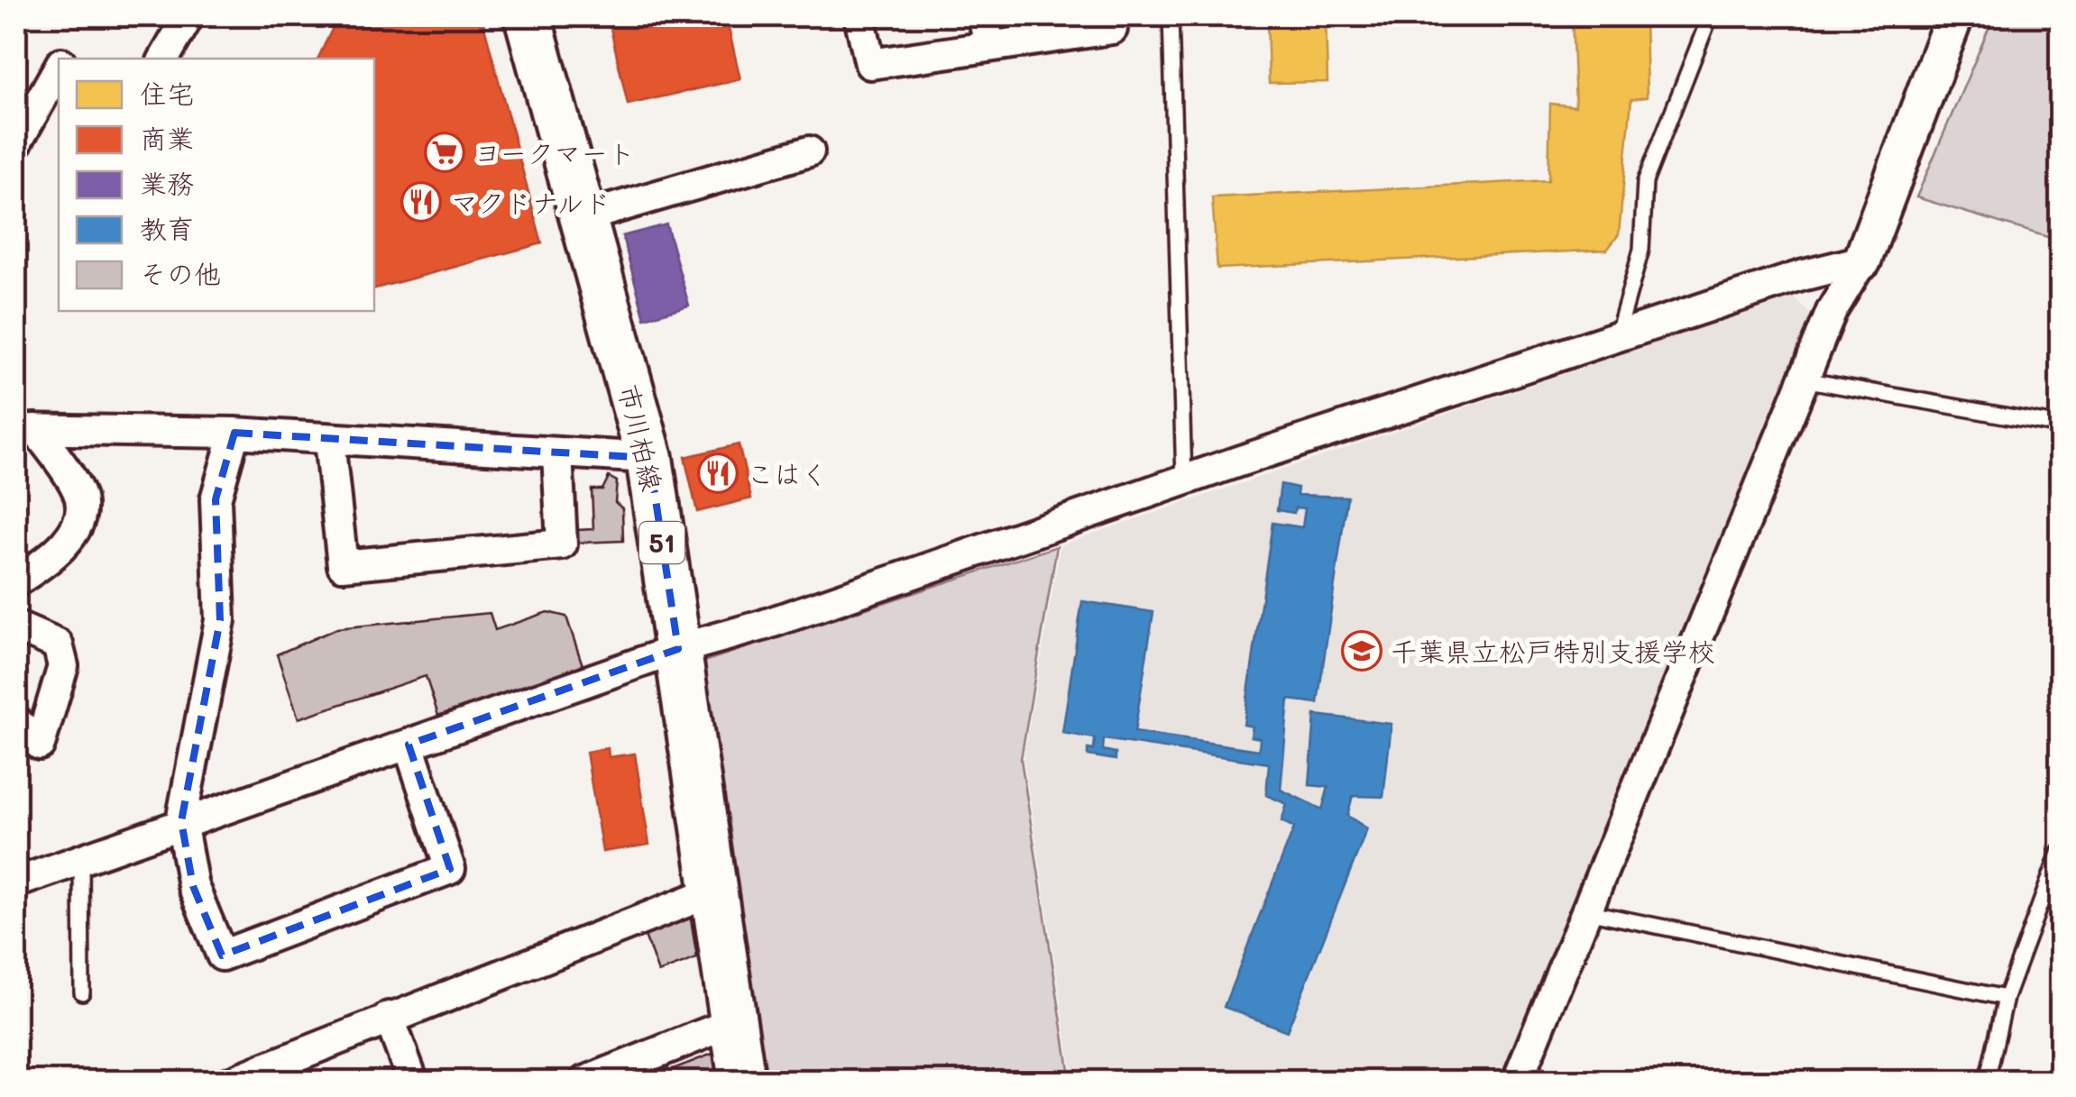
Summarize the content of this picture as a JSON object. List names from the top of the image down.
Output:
{
  "streets": {
    "main road": ["市川柏線", "51"]
  },
  "places": {
    "supermarket": ["ヨークマート"],
    "restaurant": ["マクドナルド", "こはく"],
    "school or university": ["千葉県立松戸特別支援学校"]
  },
  "legend": [
    "住宅",
    "商業",
    "業務",
    "教育",
    "その他"
  ]
}
